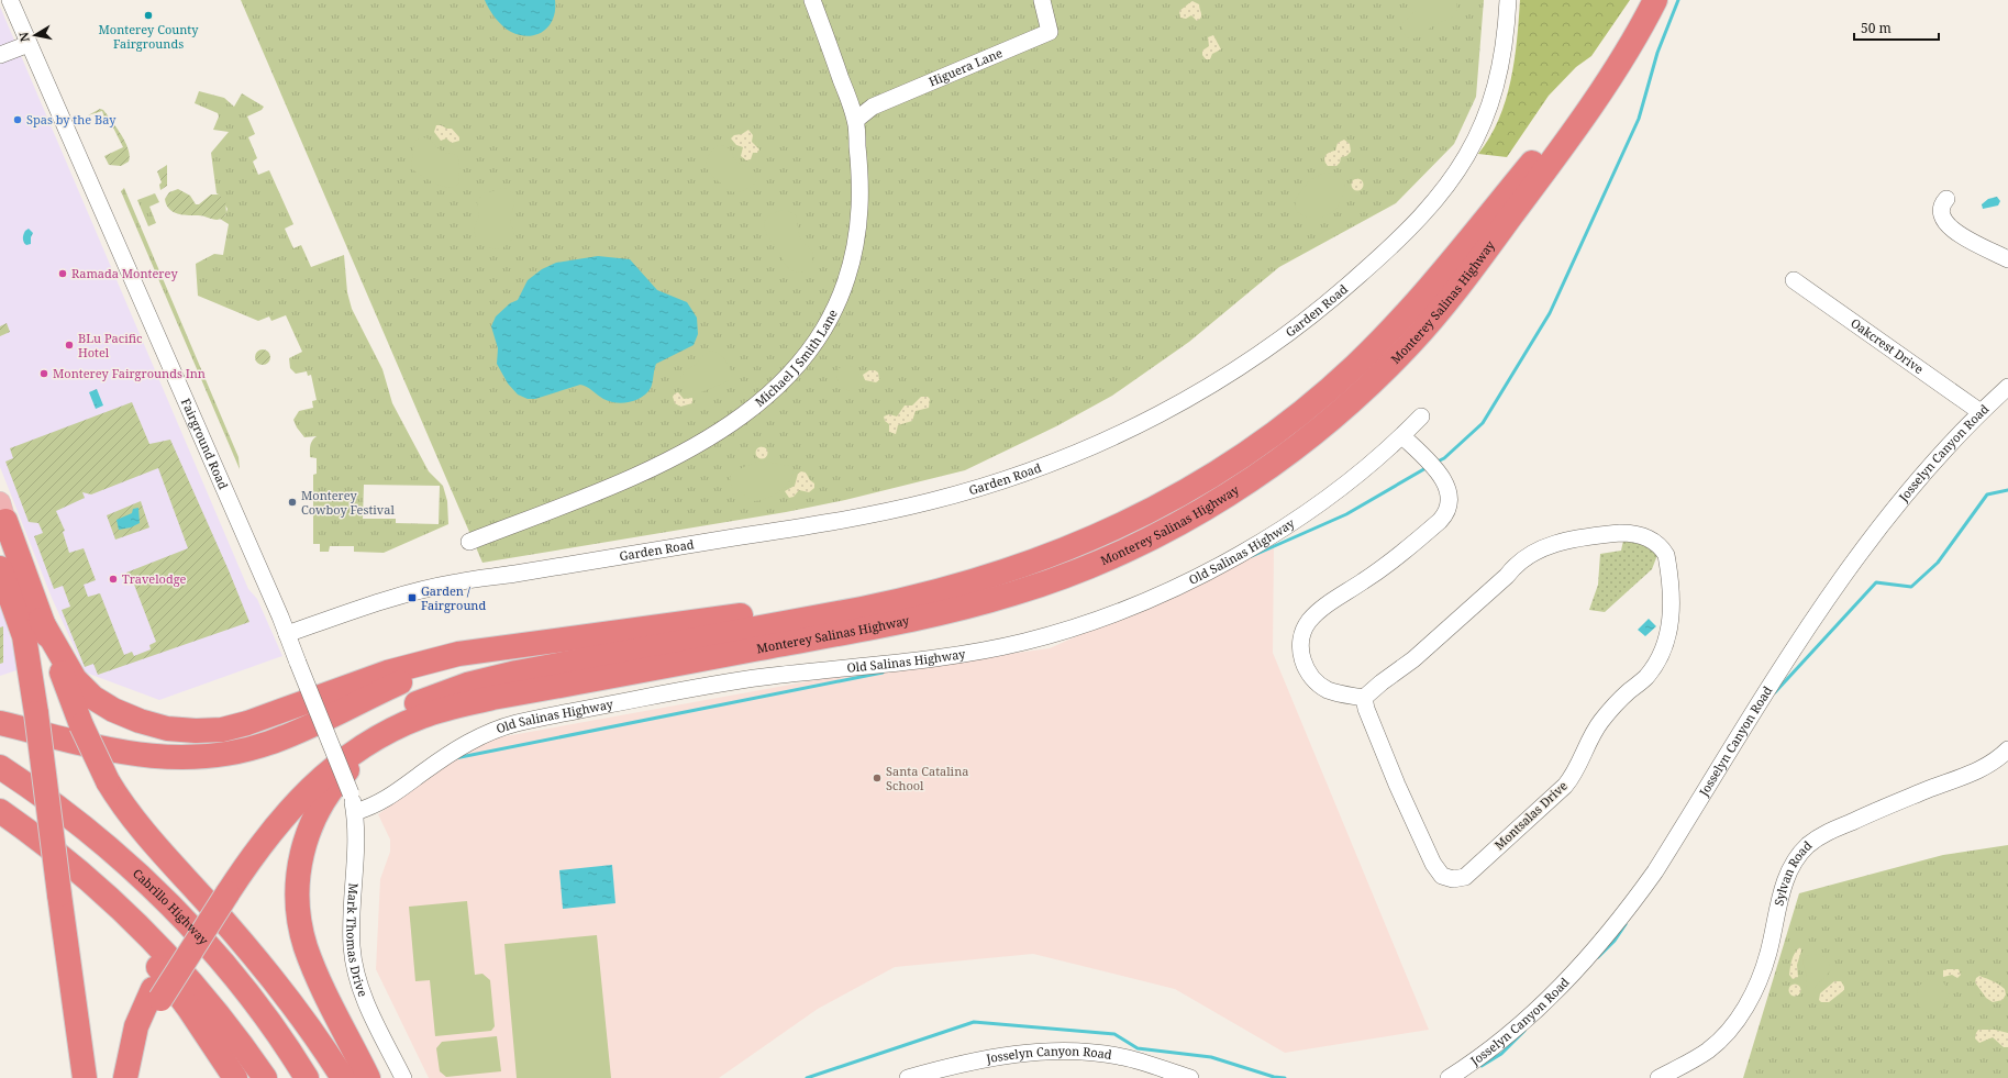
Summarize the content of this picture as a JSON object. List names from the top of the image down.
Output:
{
  "streets": {
    "highway": ["Monterey Salinas Highway", "Cabrillo Highway"],
    "street": [
      "Higuera Lane",
      "Garden Road",
      "Oakcrest Drive",
      "Michael J Smith Lane",
      "Fairground Road",
      "Josselyn Canyon Road",
      "Old Salinas Highway",
      "Montsalas Drive",
      "Sylvan Road",
      "Mark Thomas Drive"
    ]
  },
  "crossings": [
    ["Higuera Lane", "Michael J Smith Lane"],
    ["Garden Road", "Fairground Road"],
    ["Oakcrest Drive", "Josselyn Canyon Road"],
    ["Fairground Road", "Mark Thomas Drive"],
    ["Old Salinas Highway", "Mark Thomas Drive"]
  ],
  "places": {
    "other": [
      "Monterey County Fairgrounds",
      "Spas by the Bay",
      "Ramada Monterey",
      "BLu Pacific Hotel",
      "Monterey Fairgrounds Inn",
      "Monterey Cowboy Festival",
      "Travelodge",
      "Santa Catalina School"
    ],
    "transit": ["Garden / Fairground"]
  },
  "scale_bar": "50 m",
  "north": "left"
}
